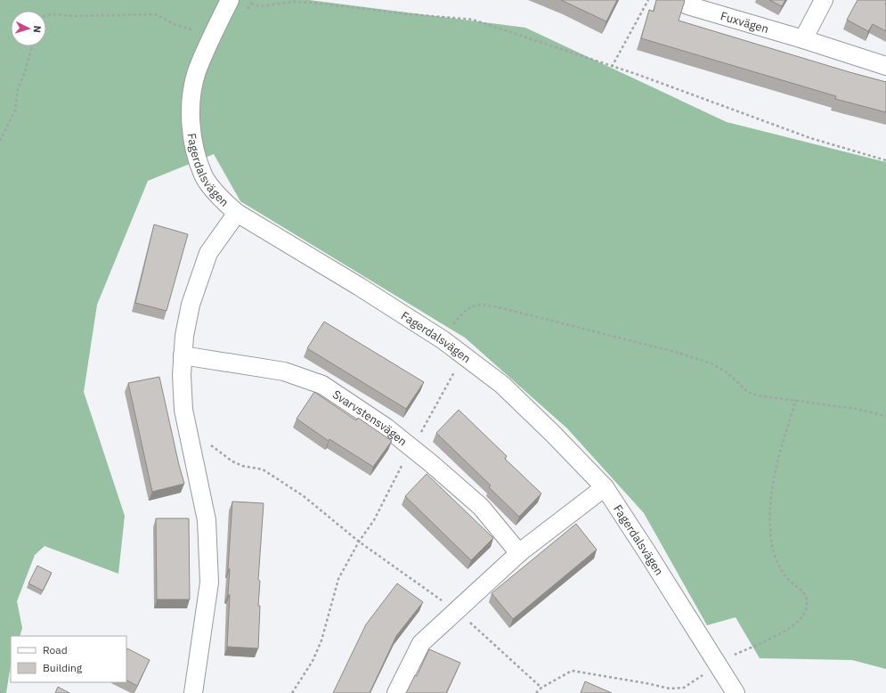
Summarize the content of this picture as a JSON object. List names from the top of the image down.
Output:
{
  "streets": {
    "street": ["Fuxvägen", "Fagerdalsvägen", "Svarvstensvägen"]
  },
  "legend": ["Road", "Building"],
  "north": "right"
}
